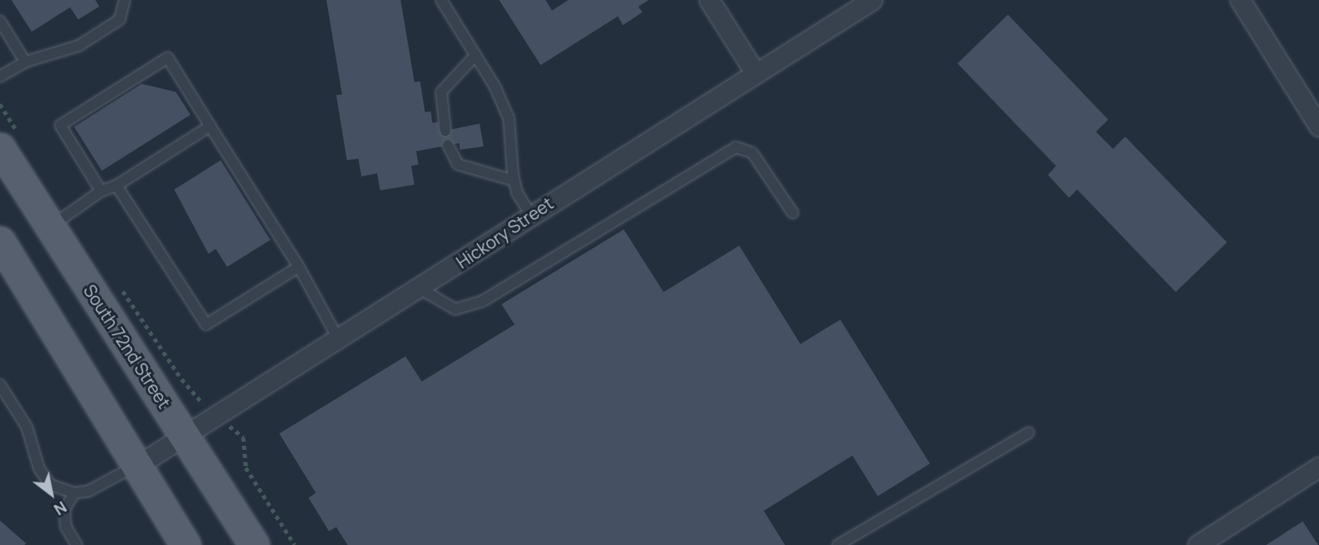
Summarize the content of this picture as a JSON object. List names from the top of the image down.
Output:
{
  "streets": {
    "main road": ["South 72nd Street"],
    "street": ["Hickory Street"]
  },
  "crossings": [
    ["Hickory Street", "South 72nd Street"]
  ],
  "north": "bottom right"
}
